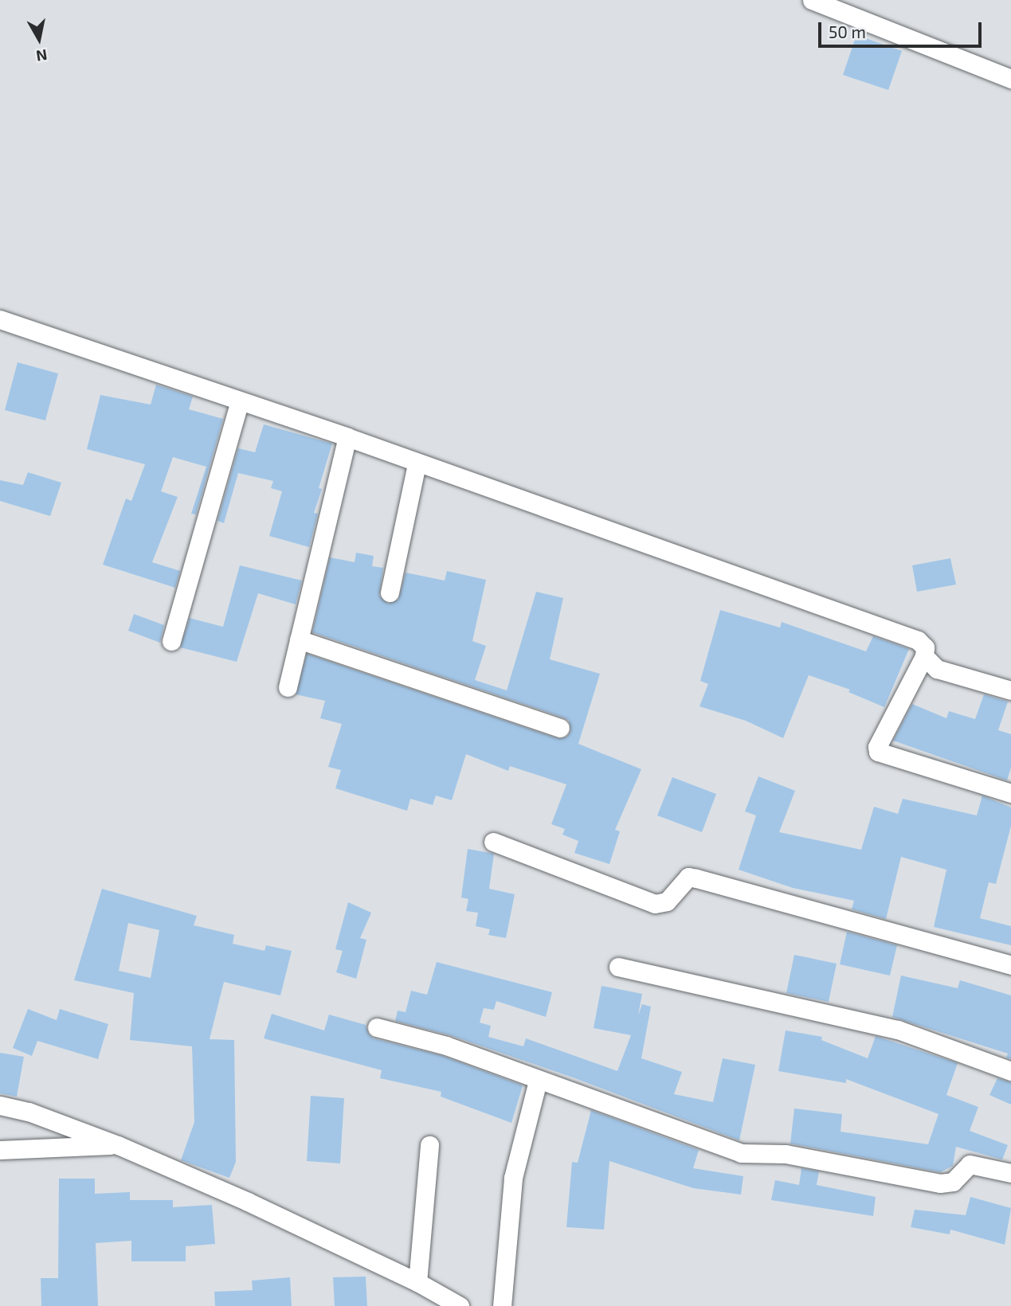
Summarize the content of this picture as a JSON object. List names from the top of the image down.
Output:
{
  "scale_bar": "50 m",
  "north": "bottom"
}
